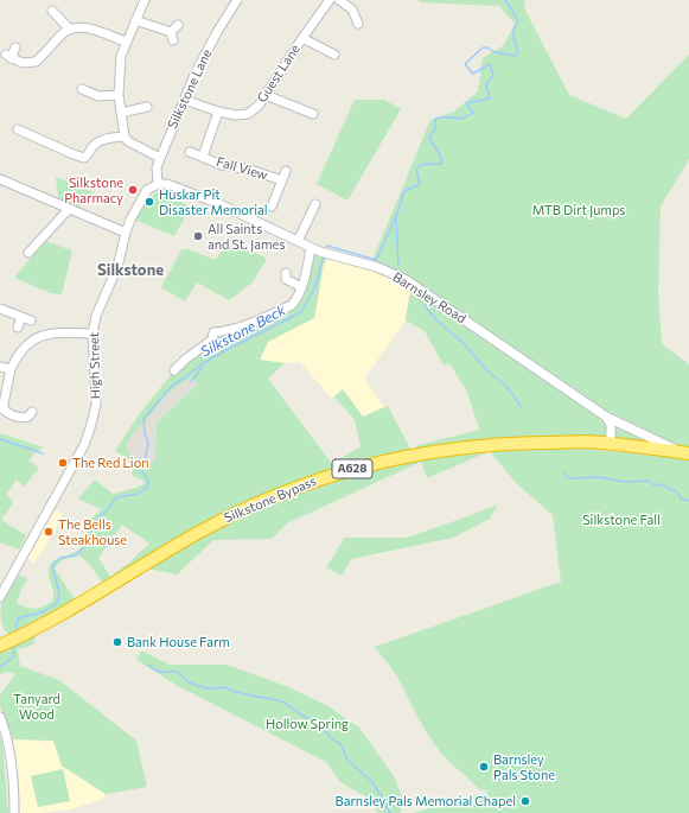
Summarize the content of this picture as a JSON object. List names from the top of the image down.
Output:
{
  "streets": {
    "highway": ["A628", "Silkstone Bypass"],
    "street": [
      "Guest Lane",
      "Silkstone Lane",
      "Fall View",
      "Barnsley Road",
      "High Street"
    ]
  },
  "crossings": [
    ["Guest Lane", "Silkstone Lane"],
    ["Guest Lane", "Fall View"],
    ["Silkstone Lane", "Barnsley Road"],
    ["Silkstone Lane", "High Street"],
    ["Barnsley Road", "High Street"],
    ["Barnsley Road", "Silkstone Bypass"]
  ],
  "districts": ["Silkstone"],
  "water": ["Silkstone Beck"],
  "parks": [
    "MTB Dirt Jumps",
    "Silkstone Fall",
    "Tanyard Wood",
    "Hollow Spring"
  ],
  "places": [
    "Silkstone Pharmacy",
    "Huskar Pit Disaster Memorial",
    "All Saints and St. James",
    "The Red Lion",
    "The Bells Steakhouse",
    "Bank House Farm",
    "Barnsley Pals Stone",
    "Barnsley Pals Memorial Chapel"
  ]
}
